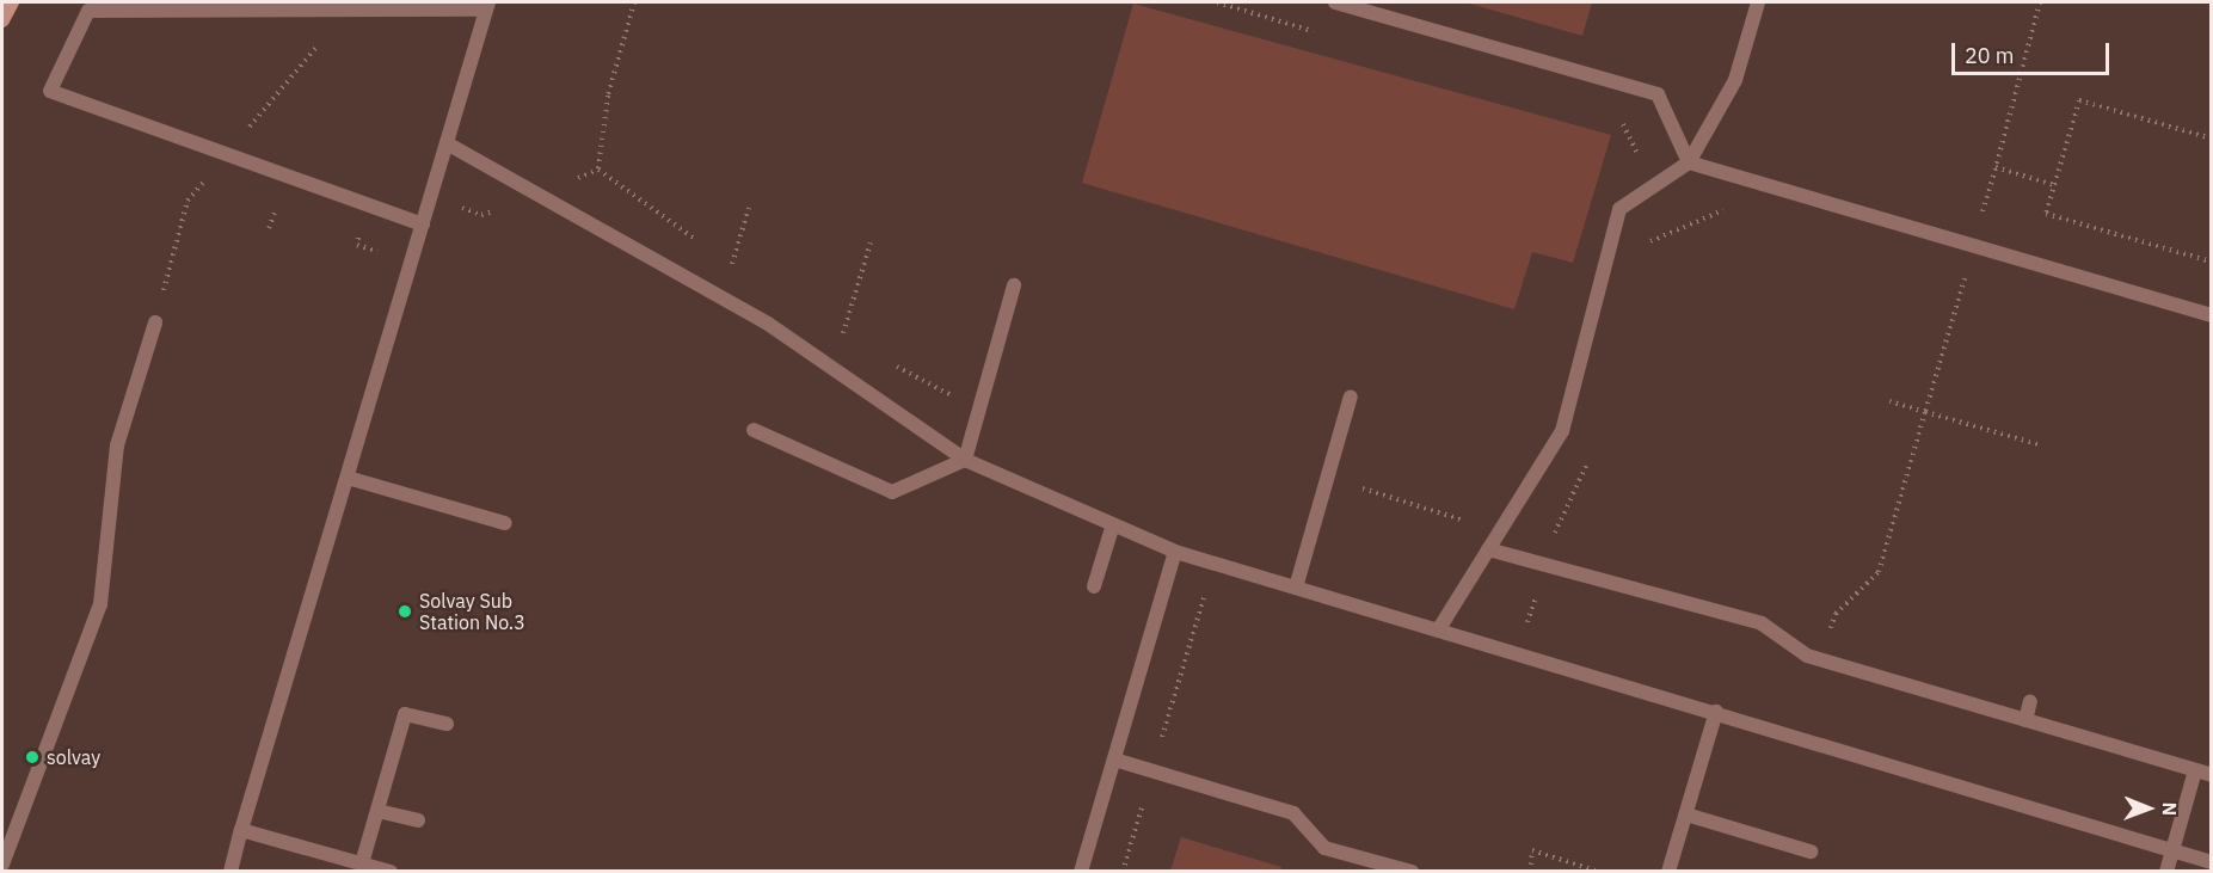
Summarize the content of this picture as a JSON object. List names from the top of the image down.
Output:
{
  "places": ["Solvay Sub Station No.3", "solvay"],
  "scale_bar": "20 m",
  "north": "right"
}
